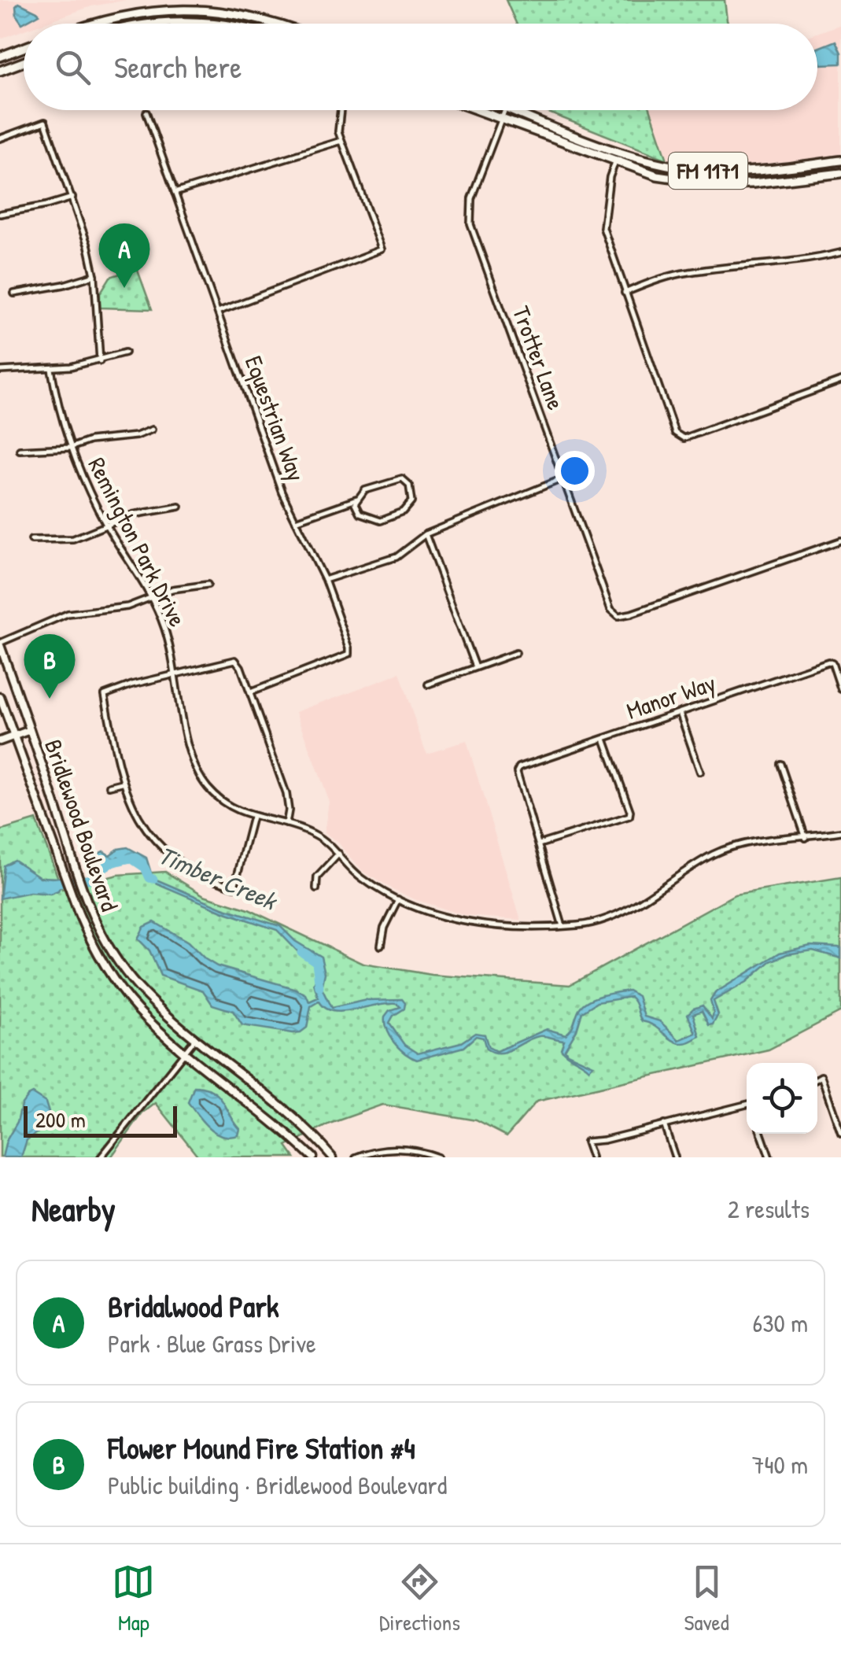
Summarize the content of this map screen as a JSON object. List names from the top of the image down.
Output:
{
  "streets": {
    "main road": ["FM 1171", "Bridlewood Boulevard"],
    "street": [
      "Trotter Lane",
      "Equestrian Way",
      "Remington Park Drive",
      "Manor Way"
    ]
  },
  "crossings": [
    ["FM 1171", "Trotter Lane"]
  ],
  "water": ["Timber Creek"],
  "scale_bar": "200 m",
  "page": {
    "search": "Search here",
    "pins": ["A", "B"],
    "scale": "200 m",
    "heading": ["Nearby", "2 results"],
    "list": [
      {
        "mark": "A",
        "name": "Bridalwood Park",
        "note": "Park · Blue Grass Drive",
        "value": "630 m"
      },
      {
        "mark": "B",
        "name": "Flower Mound Fire Station #4",
        "note": "Public building · Bridlewood Boulevard",
        "value": "740 m"
      }
    ],
    "nav": ["Map", "Directions", "Saved"]
  }
}
